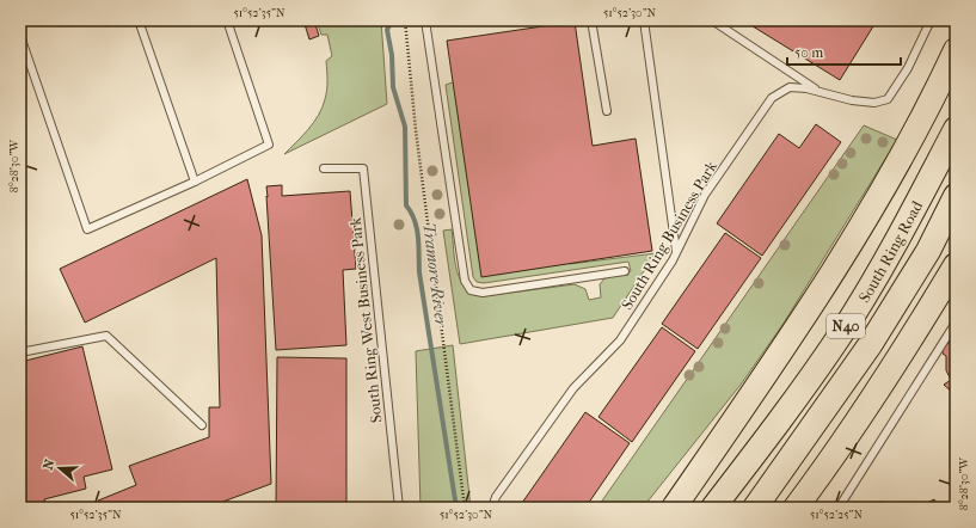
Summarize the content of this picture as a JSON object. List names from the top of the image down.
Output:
{
  "streets": {
    "highway": ["South Ring Road", "N40"],
    "lane": ["South Ring Business Park", "South Ring West Business Park"]
  },
  "water": ["Tramore River"],
  "scale_bar": "50 m",
  "north": "left",
  "coordinates": [
    "51°52'35\"N",
    "51°52'30\"N",
    "8°28'30\"W",
    "51°52'25\"N"
  ]
}
